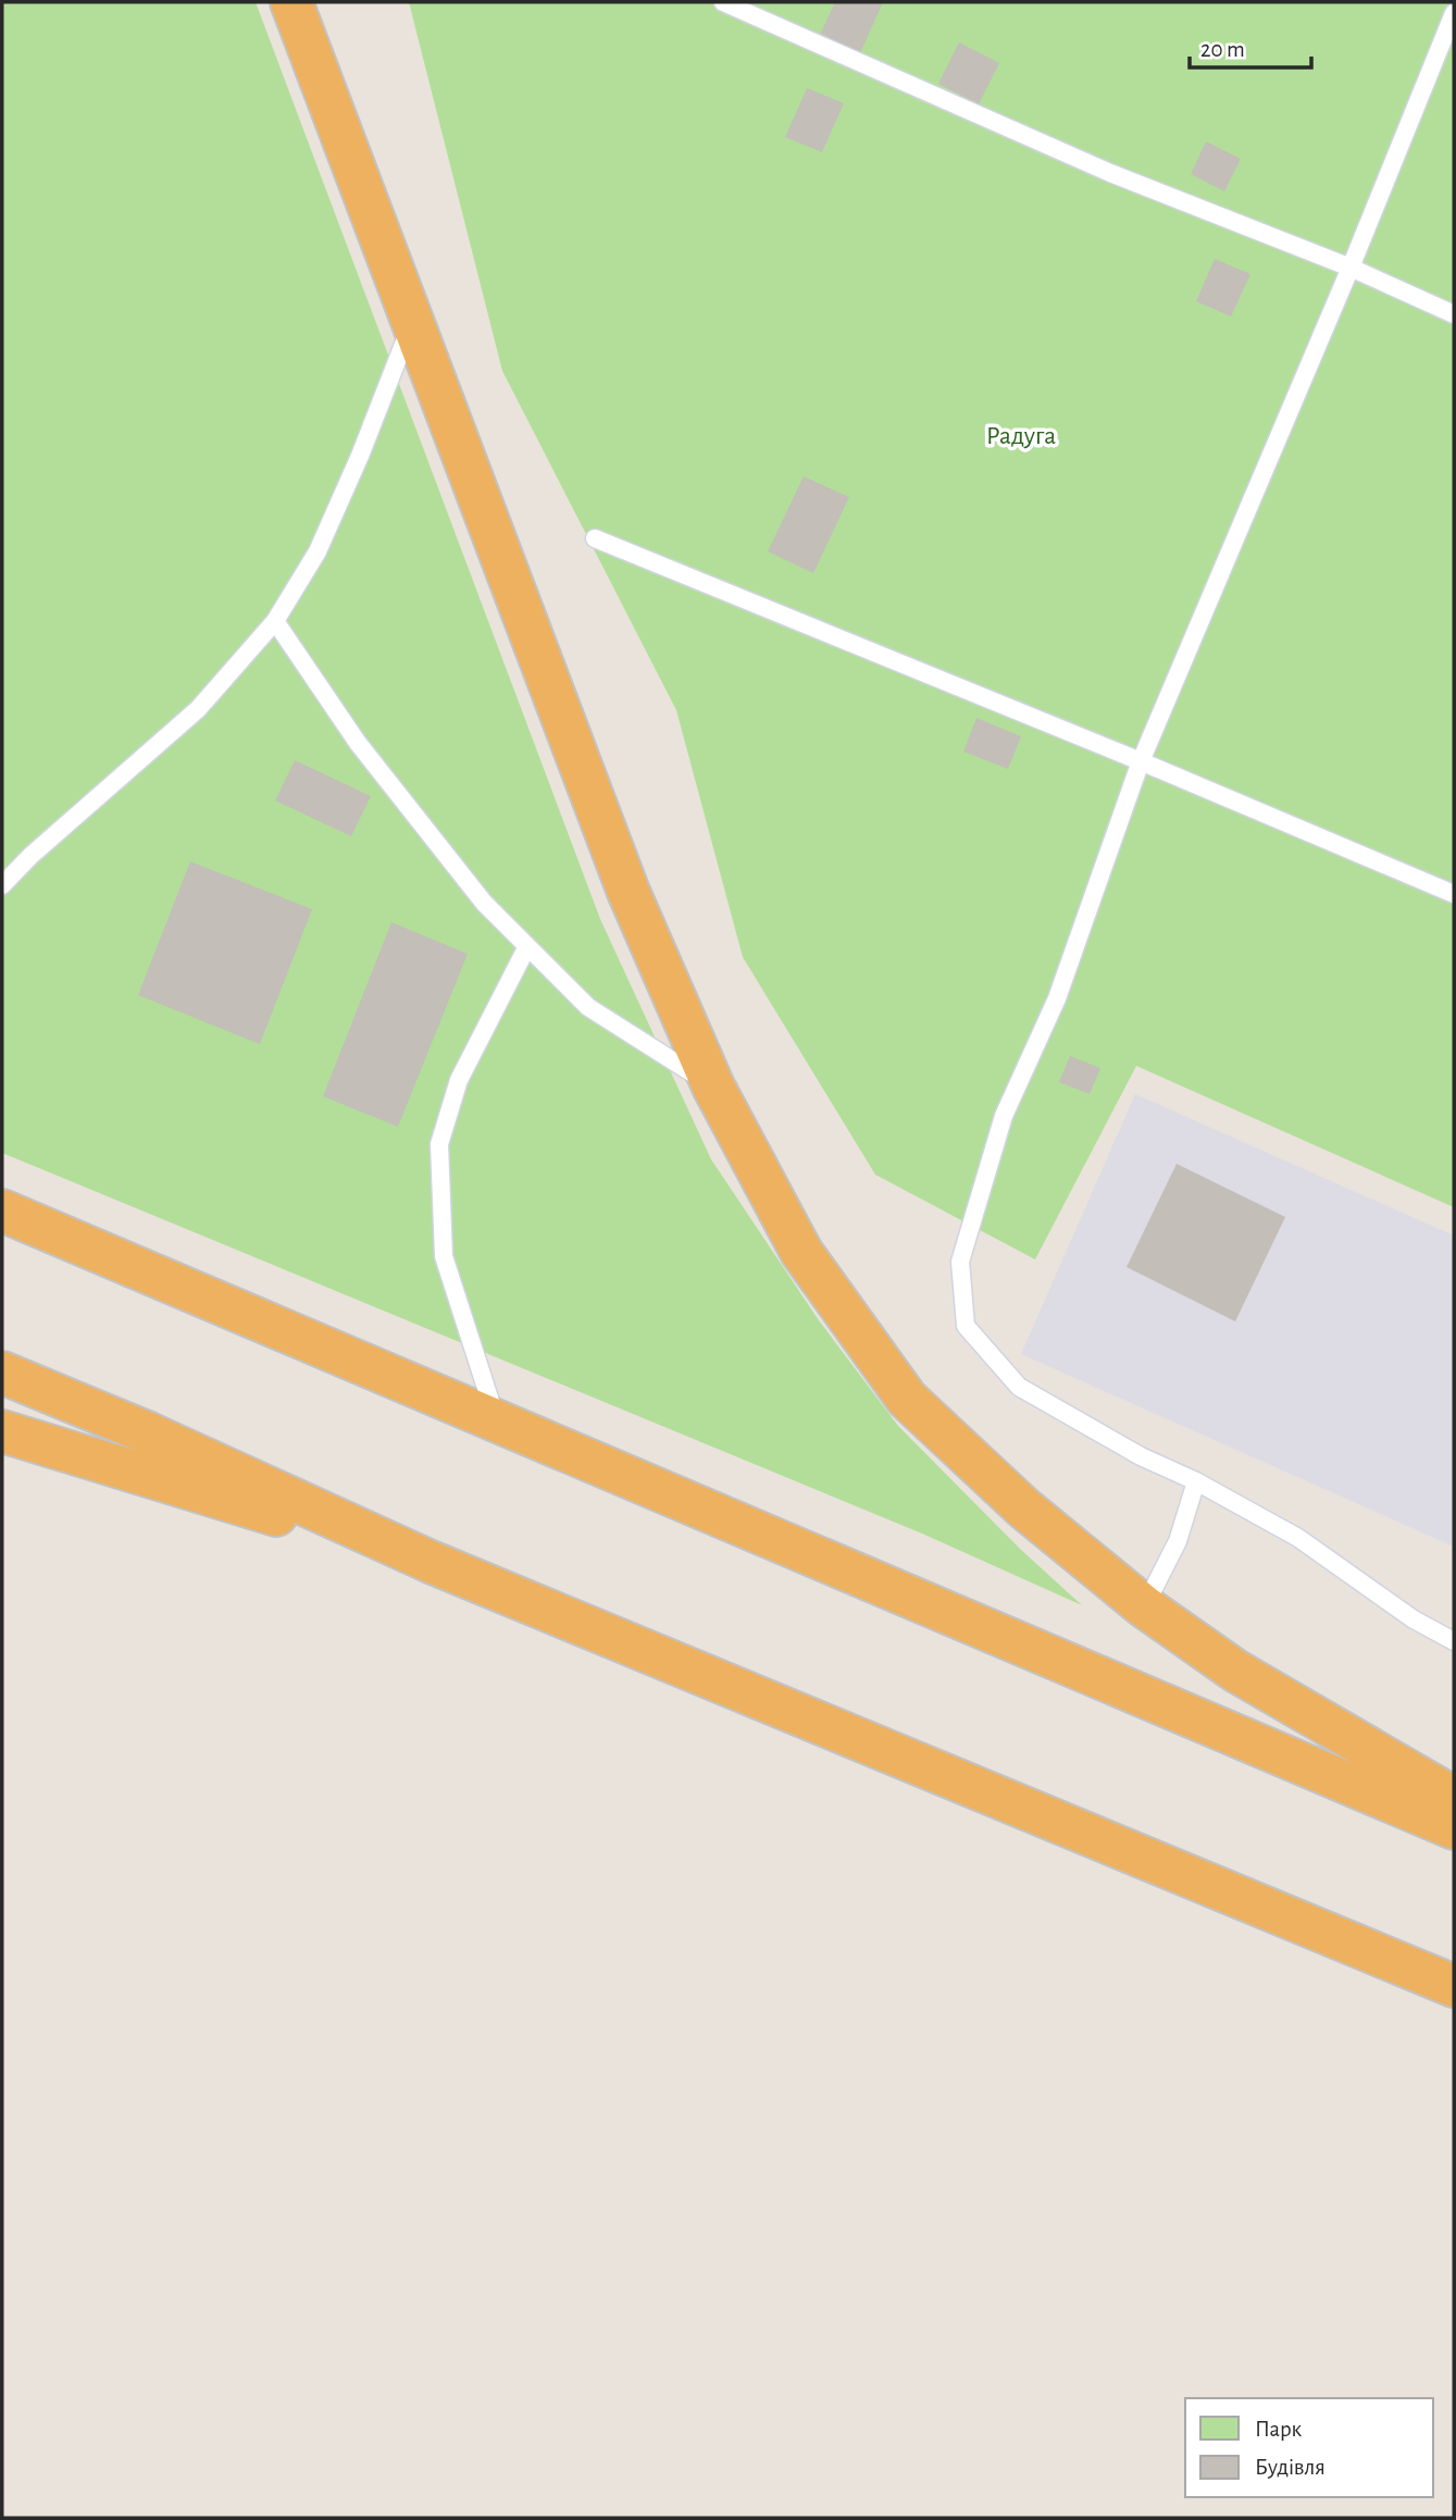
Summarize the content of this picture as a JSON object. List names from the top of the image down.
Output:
{
  "parks": ["Радуга"],
  "legend": ["Парк", "Будівля"],
  "scale_bar": "20 m"
}
